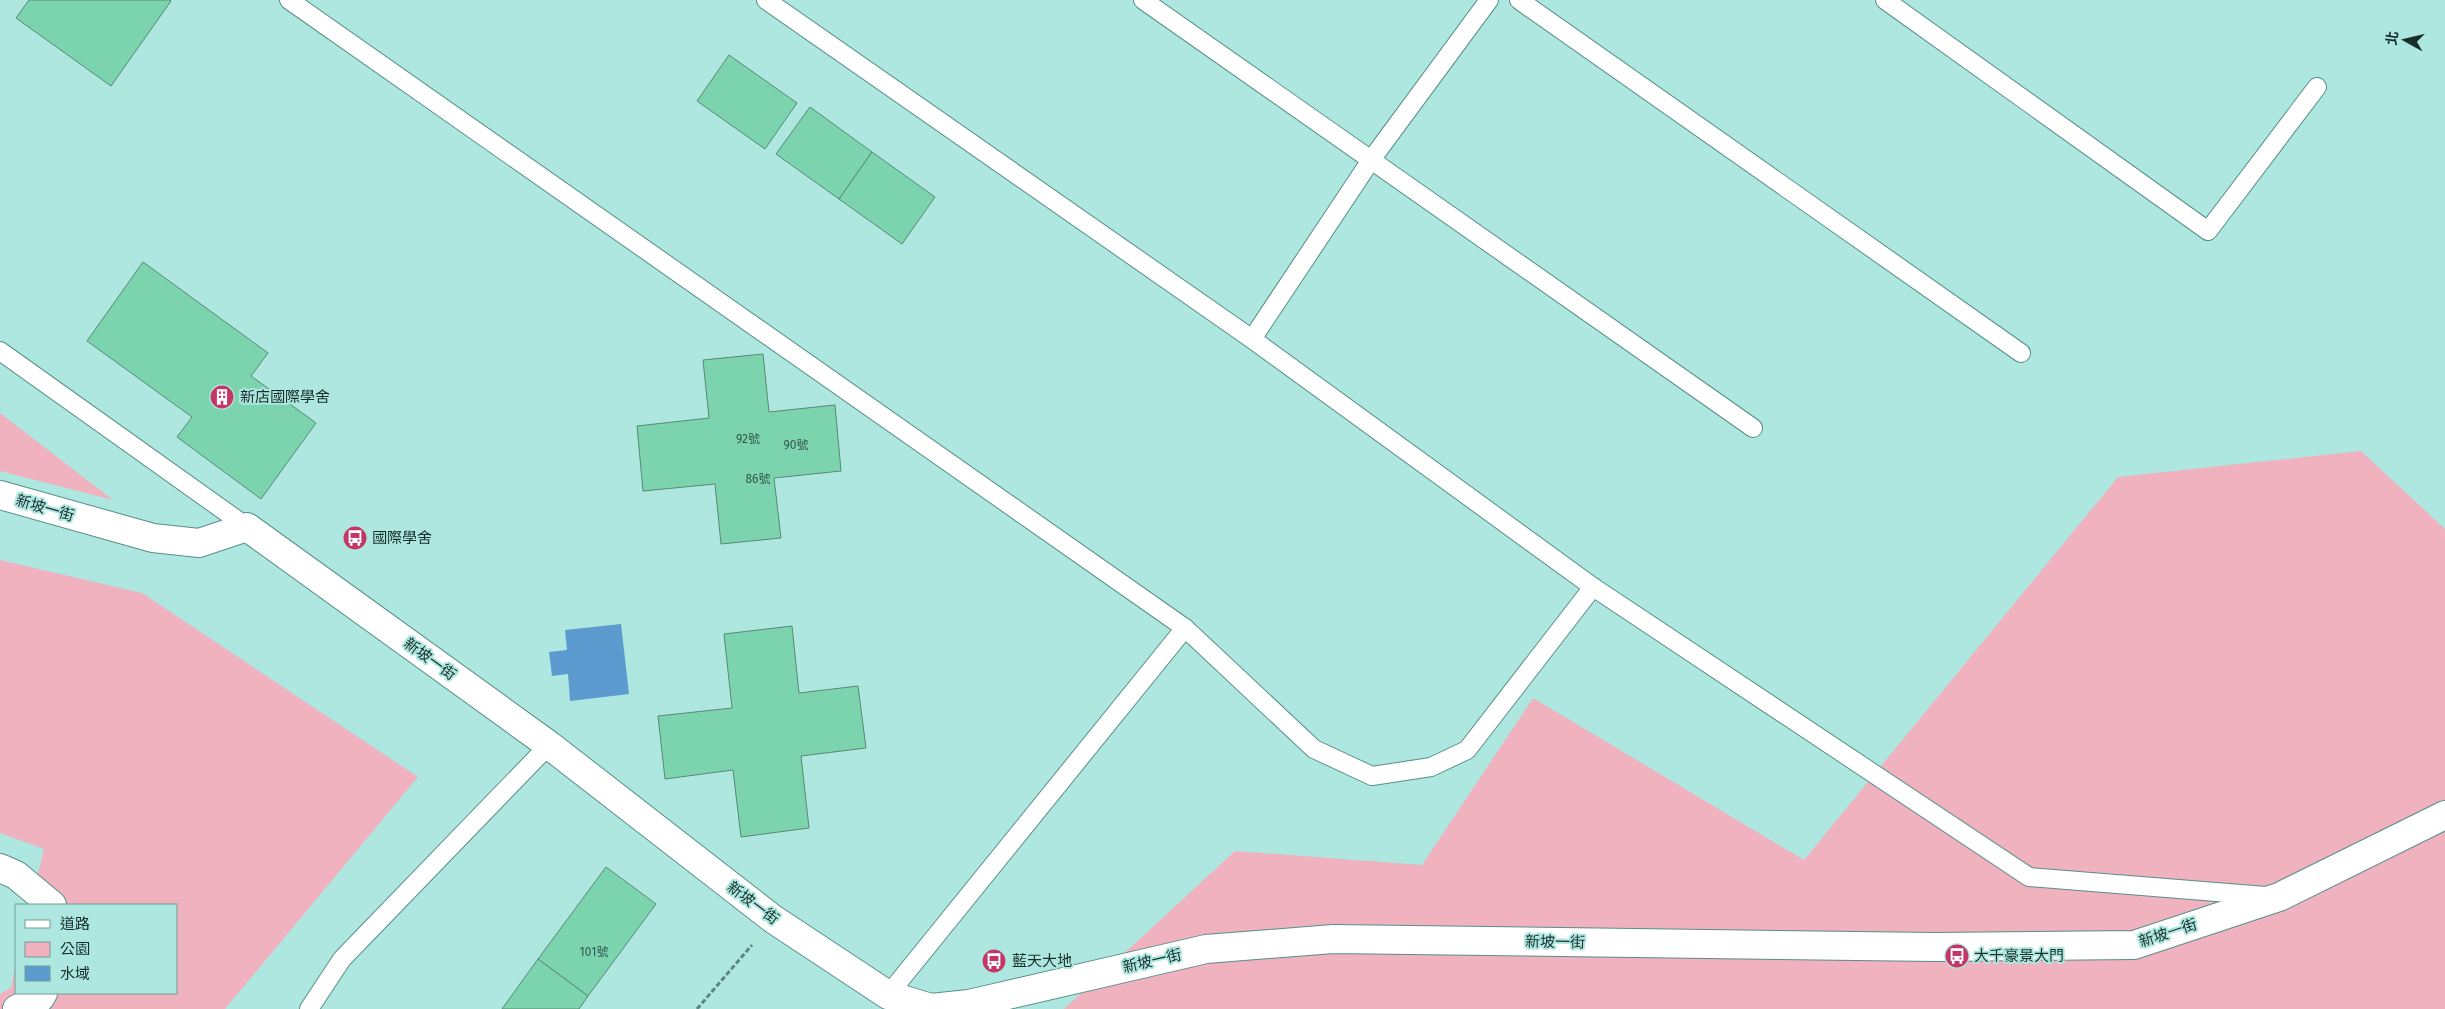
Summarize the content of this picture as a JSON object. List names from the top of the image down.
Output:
{
  "streets": {
    "street": ["新坡一街"]
  },
  "places": {
    "building": ["新店國際學舍"],
    "bus stop": ["國際學舍", "大千豪景大門", "藍天大地"]
  },
  "house_numbers": [
    "92號",
    "90號",
    "86號",
    "101號"
  ],
  "legend": ["道路", "公園", "水域"],
  "north": "left"
}
